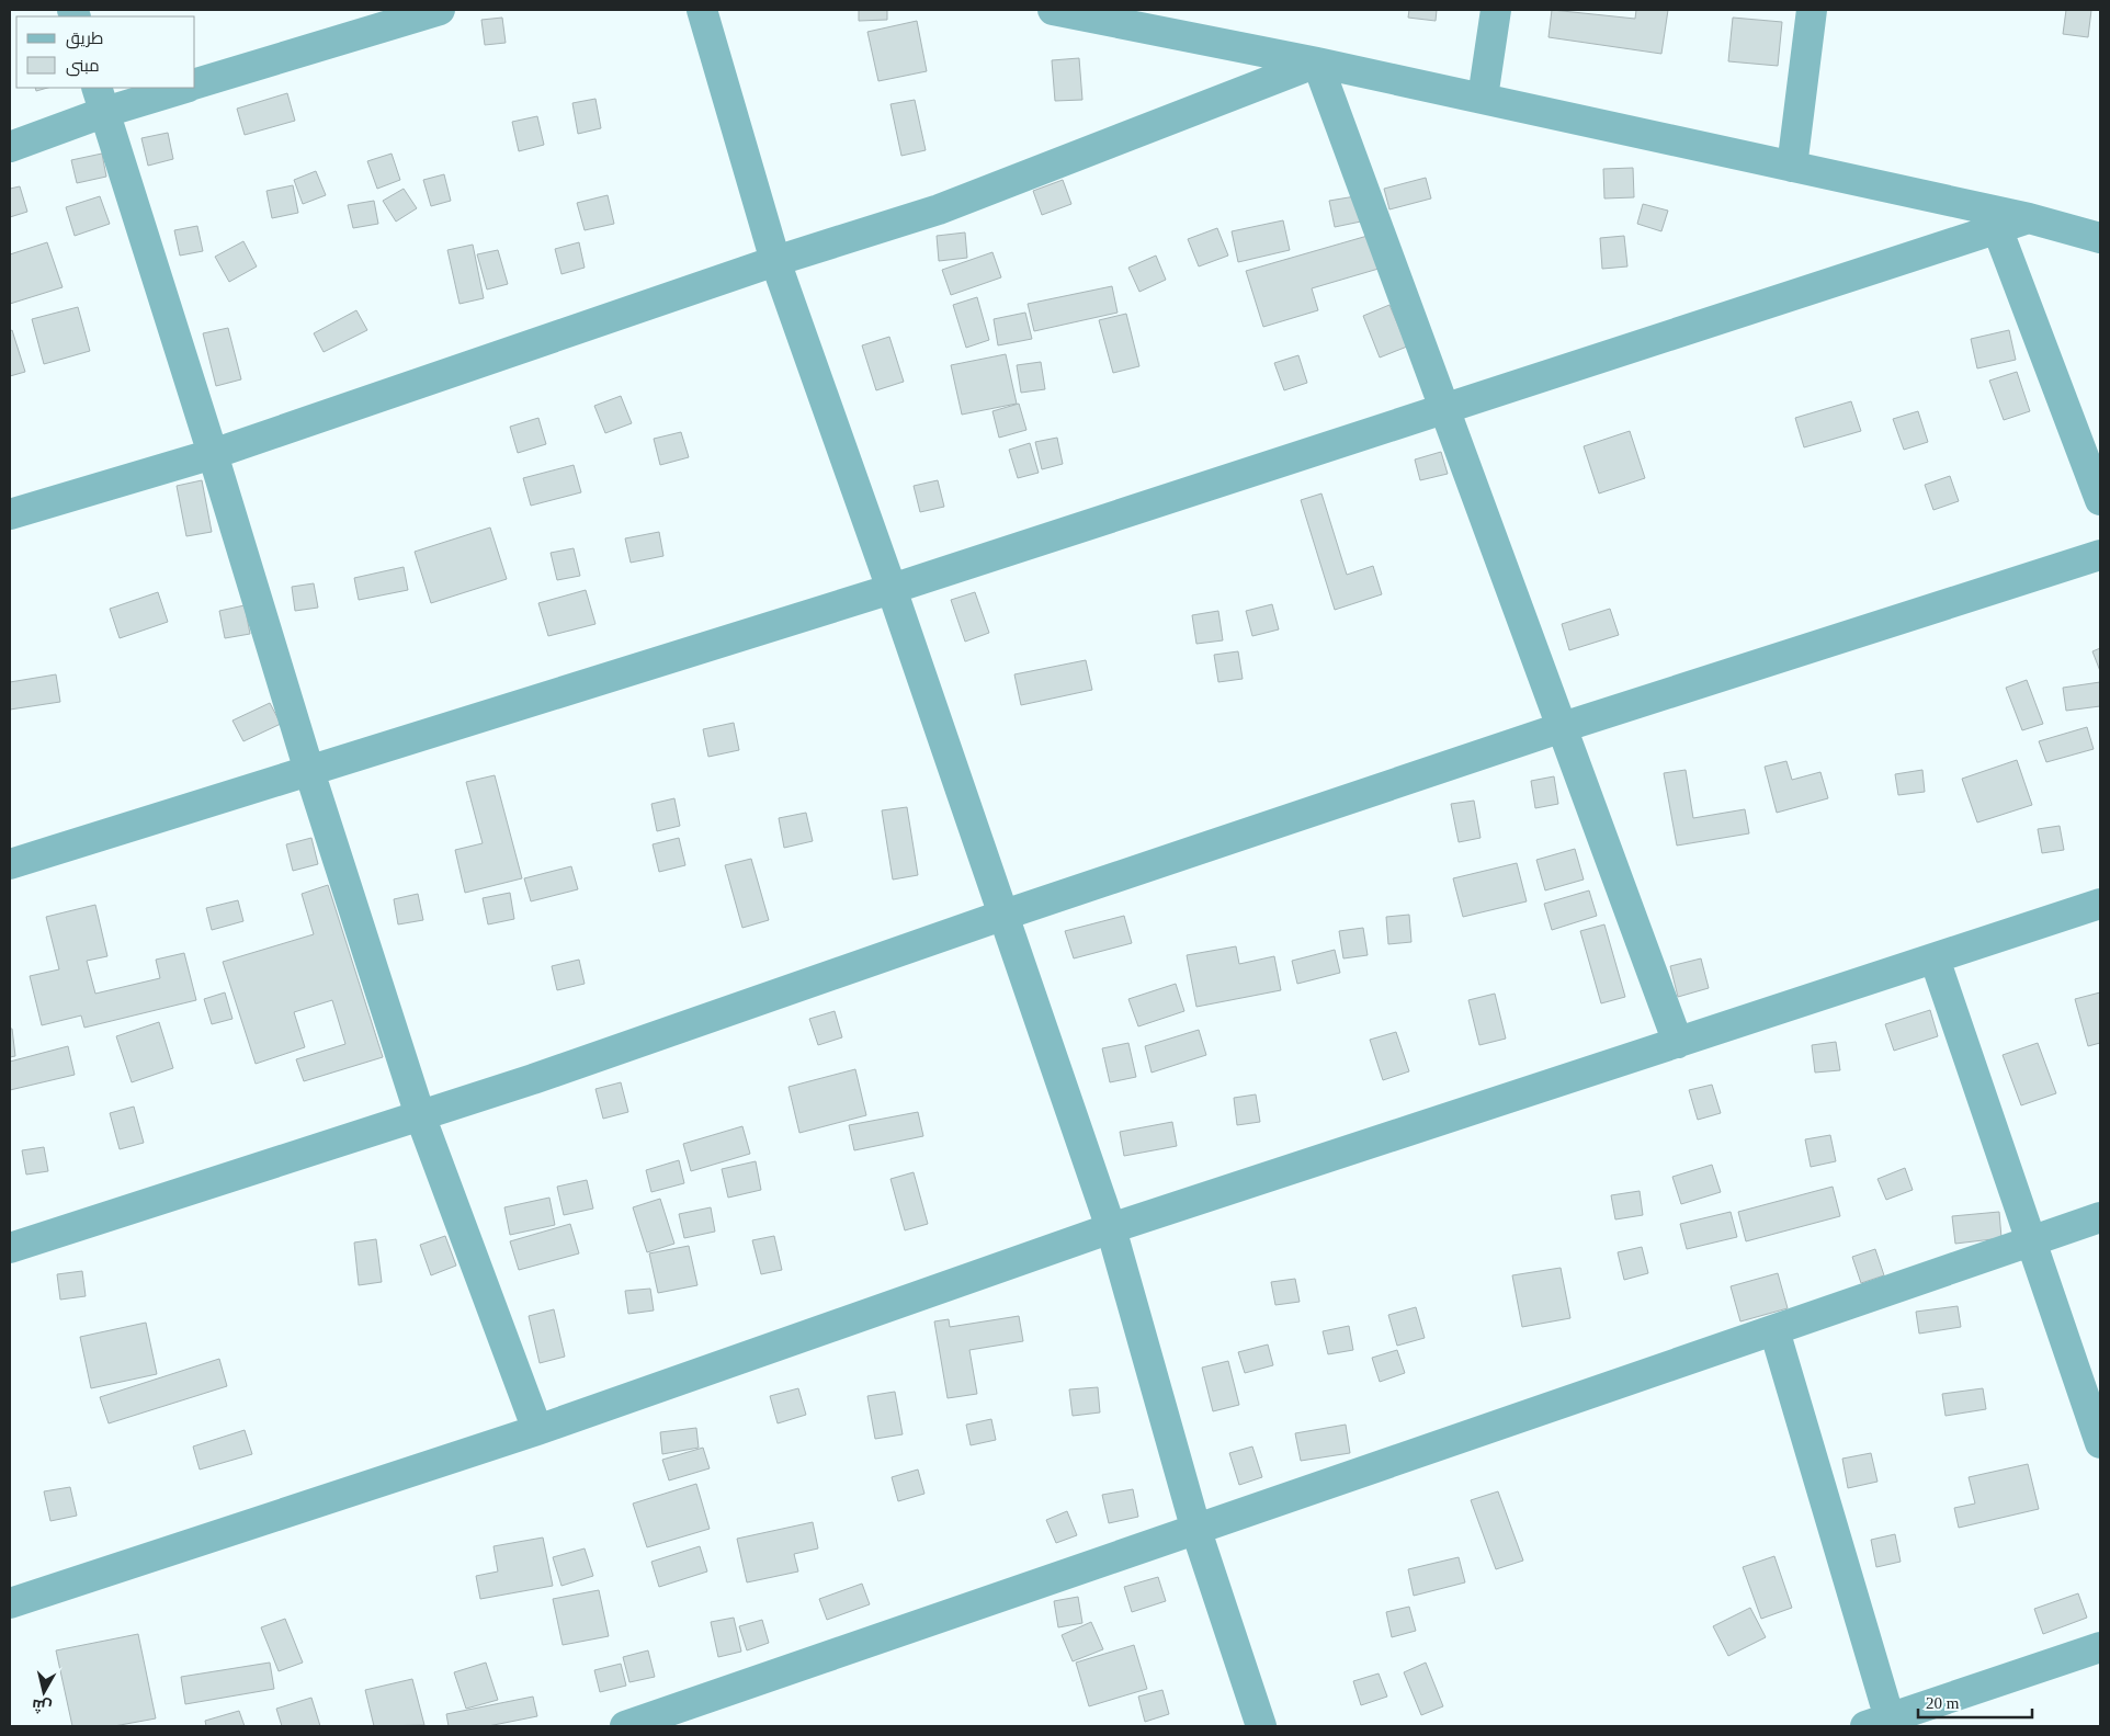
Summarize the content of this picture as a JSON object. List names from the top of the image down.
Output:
{
  "legend": ["طريق", "مبنى"],
  "scale_bar": "20 m",
  "north": "bottom"
}
